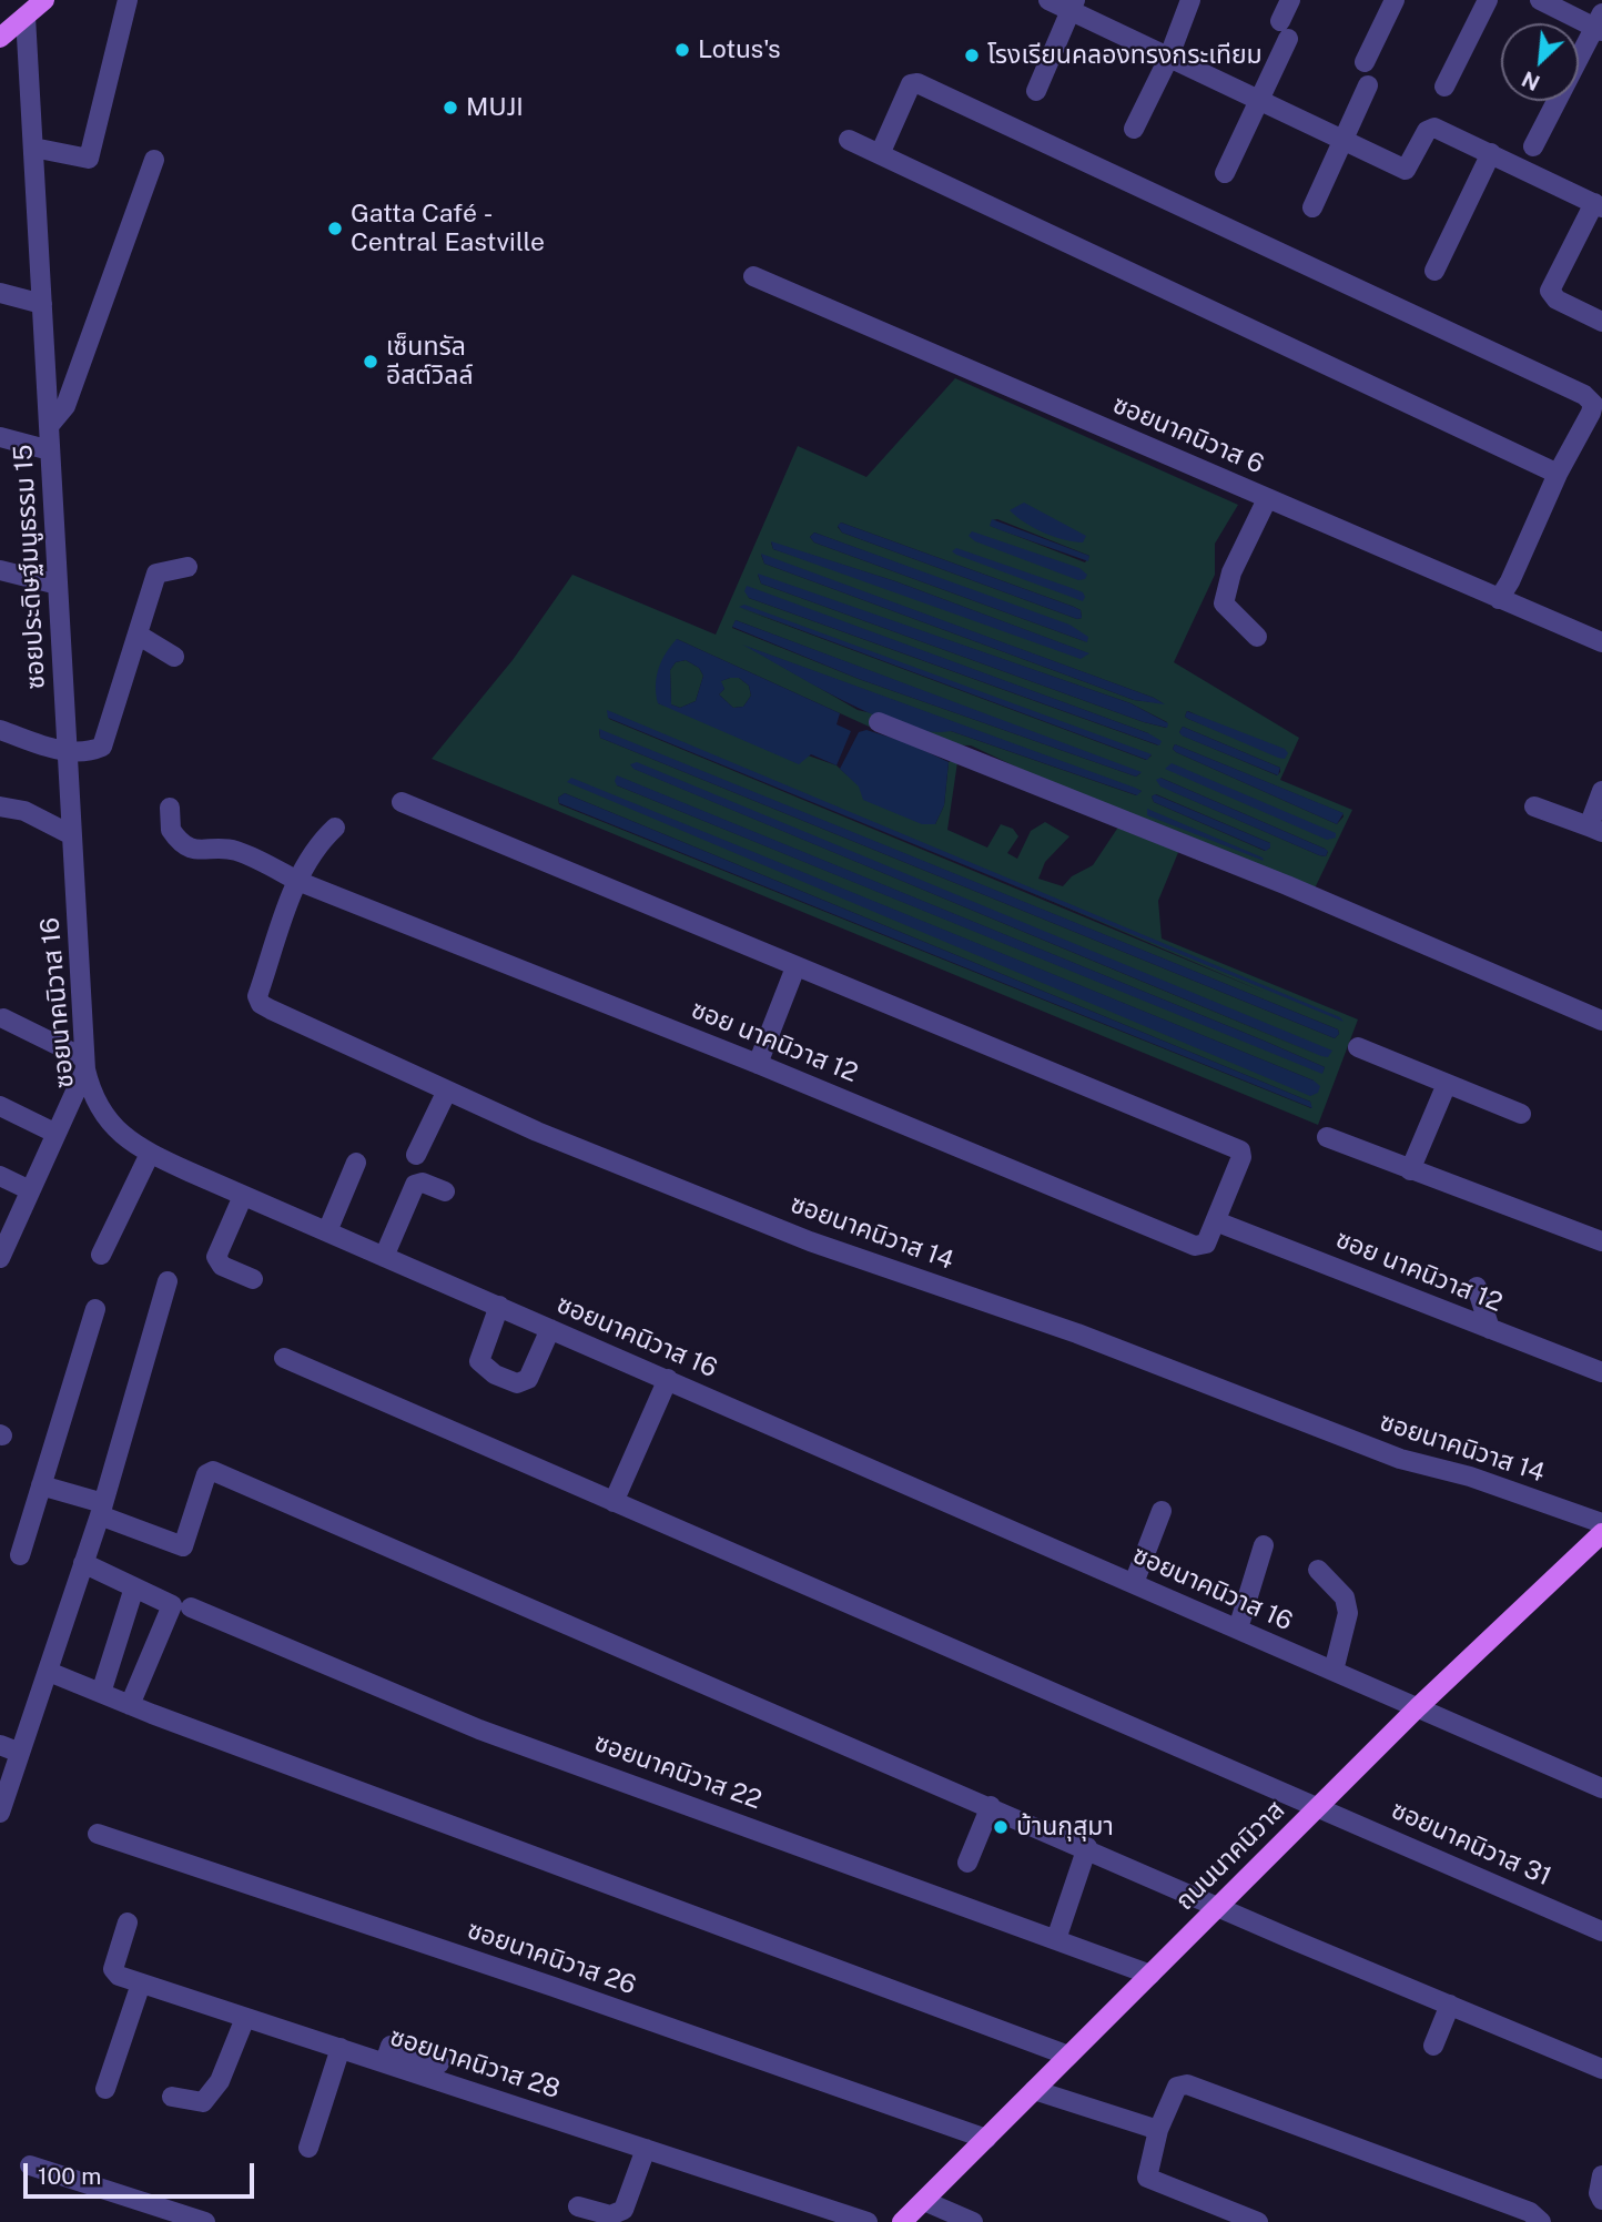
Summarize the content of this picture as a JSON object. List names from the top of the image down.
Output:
{
  "streets": {
    "main road": ["ถนนนาคนิวาส"],
    "street": [
      "ซอยนาคนิวาส 6",
      "ซอยประดิษฐ์มนูธรรม 15",
      "ซอยนาคนิวาส 16",
      "ซอย นาคนิวาส 12",
      "ซอยนาคนิวาส 14",
      "ซอยนาคนิวาส 22",
      "ซอยนาคนิวาส 31",
      "ซอยนาคนิวาส 26",
      "ซอยนาคนิวาส 28"
    ]
  },
  "crossings": [
    ["ซอยประดิษฐ์มนูธรรม 15", "ซอยนาคนิวาส 16"],
    ["ซอยนาคนิวาส 16", "ถนนนาคนิวาส"],
    ["ซอย นาคนิวาส 12", "ซอยนาคนิวาส 14"],
    ["ซอยนาคนิวาส 22", "ถนนนาคนิวาส"],
    ["ซอยนาคนิวาส 31", "ถนนนาคนิวาส"],
    ["ถนนนาคนิวาส", "ซอยนาคนิวาส 26"]
  ],
  "places": [
    "Lotus's",
    "โรงเรียนคลองทรงกระเทียม",
    "MUJI",
    "Gatta Café - Central Eastville",
    "เซ็นทรัล อีสต์วิลล์",
    "บ้านกุสุมา"
  ],
  "scale_bar": "100 m",
  "north": "bottom left"
}
